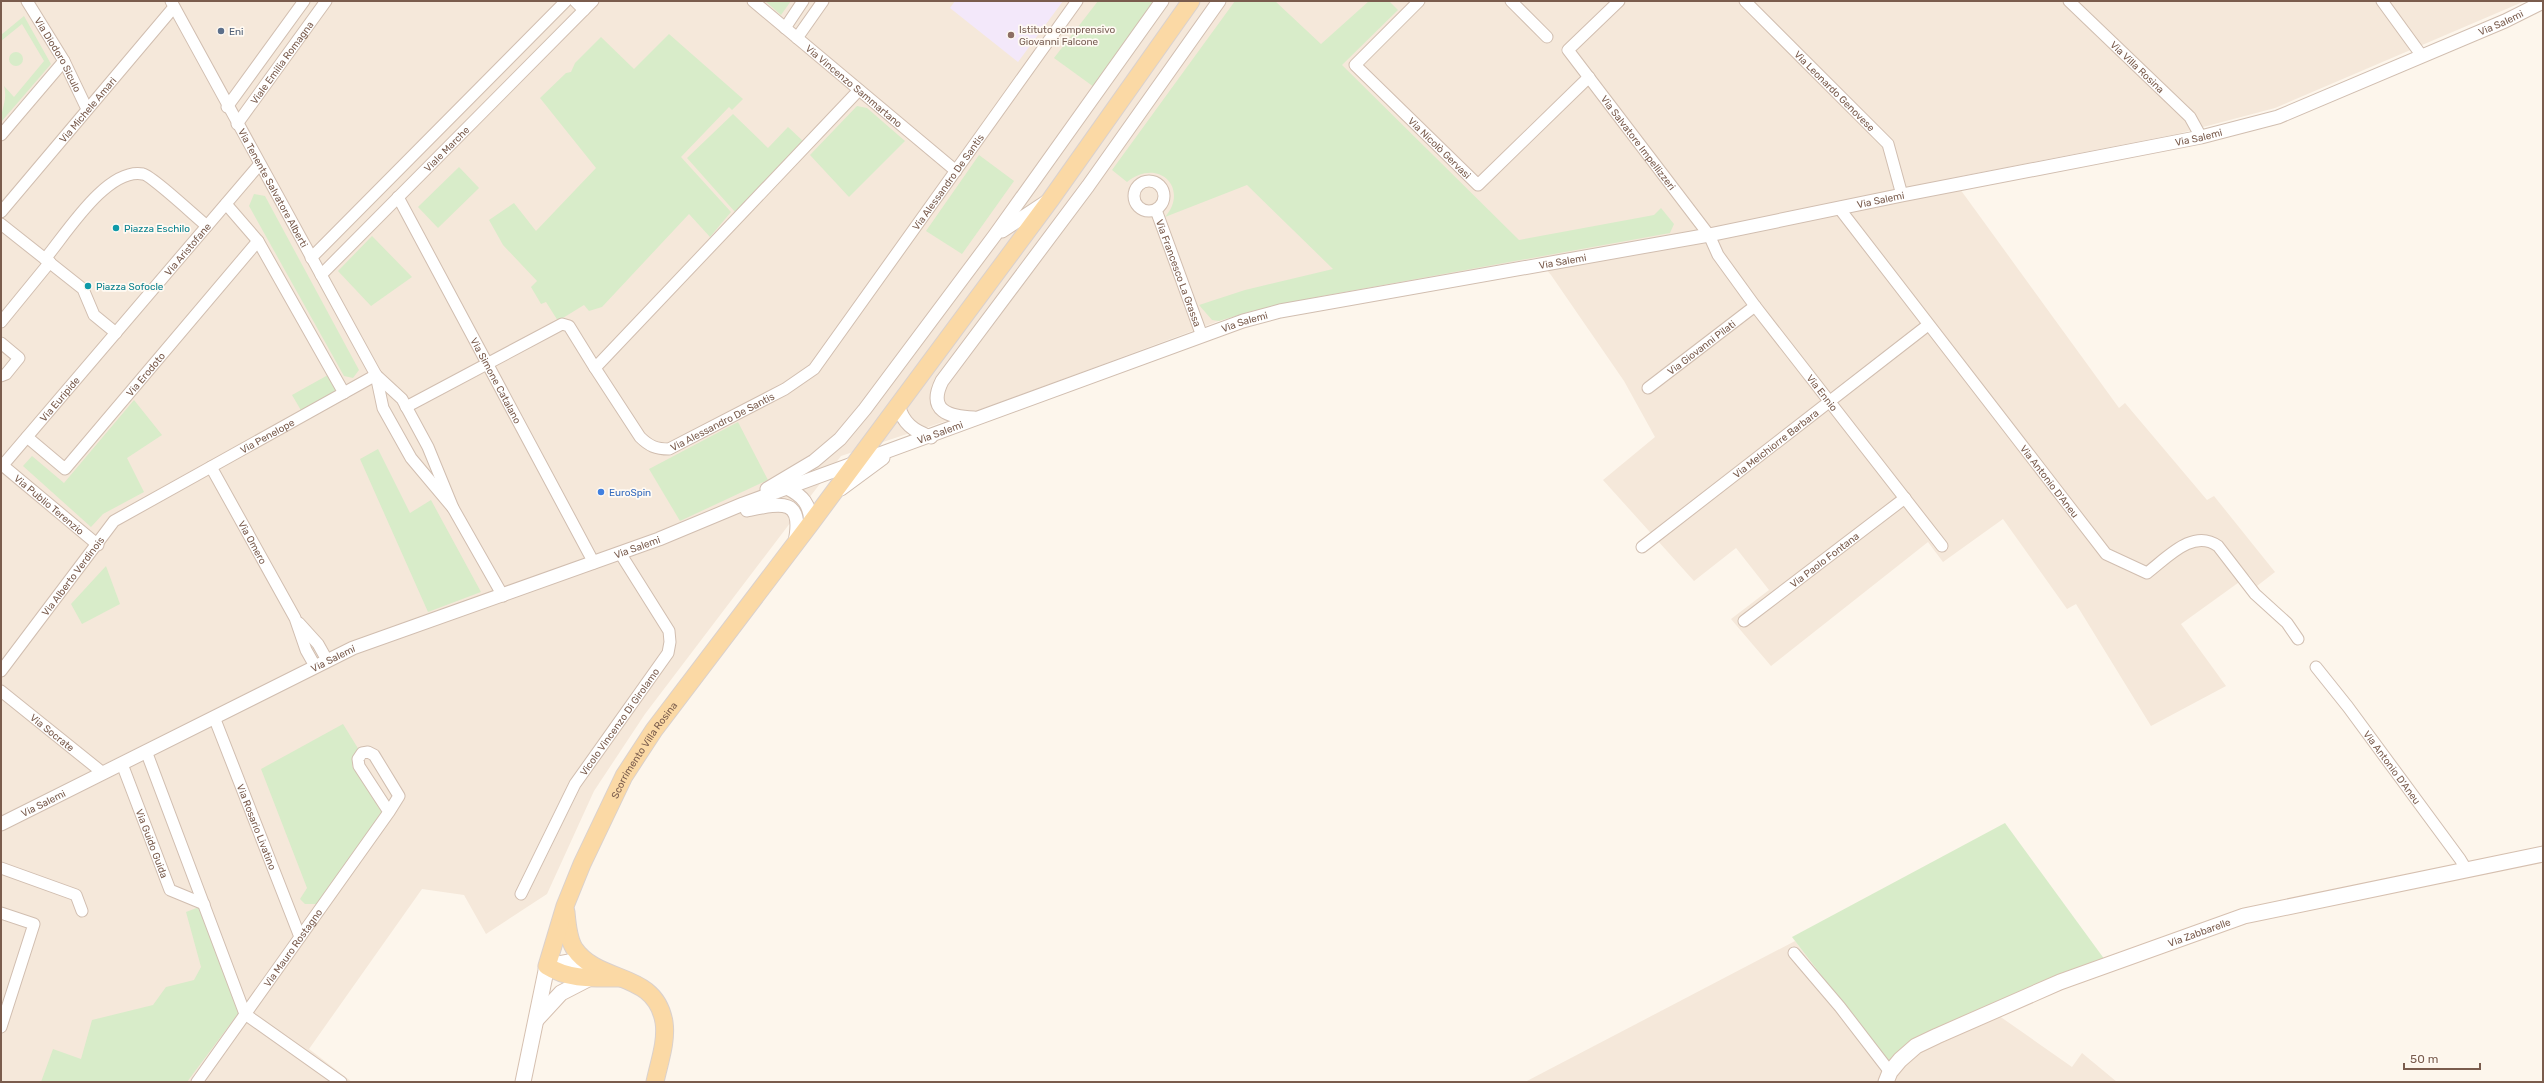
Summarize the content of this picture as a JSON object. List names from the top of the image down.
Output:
{
  "streets": {
    "main road": ["Scorrimento Villa Rosina", "Via Zabbarelle"],
    "street": [
      "Via Salemi",
      "Via Diodoro Siculo",
      "Viale Emilia Romagna",
      "Via Villa Rosina",
      "Via Vincenzo Sammartano",
      "Via Leonardo Genovese",
      "Via Michele Amari",
      "Via Salvatore Impellizzeri",
      "Via Nicolò Gervasi",
      "Viale Marche",
      "Via Alessandro De Santis",
      "Via Tenente Salvatore Alberti",
      "Via Aristofane",
      "Via Francesco La Grassa",
      "Via Giovanni Pilati",
      "Via Erodoto",
      "Via Simone Catalano",
      "Via Ennio",
      "Via Euripide",
      "Via Penelope",
      "Via Melchiorre Barbara",
      "Via Antonio D'Aneu",
      "Via Publio Terenzio",
      "Via Omero",
      "Via Paolo Fontana",
      "Via Alberto Verdinois",
      "Vicolo Vincenzo Di Girolamo",
      "Via Socrate",
      "Via Rosario Livatino",
      "Via Guido Guida",
      "Via Mauro Rostagno"
    ]
  },
  "crossings": [
    ["Via Salemi", "Via Villa Rosina"],
    ["Via Salemi", "Via Leonardo Genovese"],
    ["Via Salemi", "Via Salvatore Impellizzeri"],
    ["Via Salemi", "Via Tenente Salvatore Alberti"],
    ["Via Salemi", "Via Francesco La Grassa"],
    ["Via Salemi", "Via Simone Catalano"],
    ["Via Salemi", "Via Ennio"],
    ["Via Salemi", "Via Antonio D'Aneu"],
    ["Via Salemi", "Via Omero"],
    ["Via Salemi", "Vicolo Vincenzo Di Girolamo"],
    ["Via Salemi", "Via Socrate"],
    ["Via Salemi", "Scorrimento Villa Rosina"],
    ["Via Salemi", "Via Rosario Livatino"],
    ["Via Salemi", "Via Guido Guida"],
    ["Via Diodoro Siculo", "Via Michele Amari"],
    ["Viale Emilia Romagna", "Via Tenente Salvatore Alberti"],
    ["Via Vincenzo Sammartano", "Via Alessandro De Santis"],
    ["Via Michele Amari", "Via Tenente Salvatore Alberti"],
    ["Via Salvatore Impellizzeri", "Via Nicolò Gervasi"],
    ["Via Salvatore Impellizzeri", "Via Ennio"],
    ["Viale Marche", "Via Tenente Salvatore Alberti"],
    ["Viale Marche", "Via Simone Catalano"],
    ["Via Alessandro De Santis", "Via Tenente Salvatore Alberti"],
    ["Via Alessandro De Santis", "Via Simone Catalano"],
    ["Via Tenente Salvatore Alberti", "Via Aristofane"],
    ["Via Tenente Salvatore Alberti", "Via Penelope"],
    ["Via Aristofane", "Via Euripide"],
    ["Via Giovanni Pilati", "Via Ennio"],
    ["Via Erodoto", "Via Euripide"],
    ["Via Ennio", "Via Melchiorre Barbara"],
    ["Via Ennio", "Via Paolo Fontana"],
    ["Via Euripide", "Via Publio Terenzio"],
    ["Via Penelope", "Via Omero"],
    ["Via Penelope", "Via Alberto Verdinois"],
    ["Via Melchiorre Barbara", "Via Antonio D'Aneu"],
    ["Via Antonio D'Aneu", "Via Zabbarelle"],
    ["Via Publio Terenzio", "Via Alberto Verdinois"],
    ["Via Rosario Livatino", "Via Mauro Rostagno"]
  ],
  "places": [
    "Eni",
    "Istituto comprensivo Giovanni Falcone",
    "Piazza Eschilo",
    "Piazza Sofocle",
    "EuroSpin"
  ],
  "scale_bar": "50 m"
}
